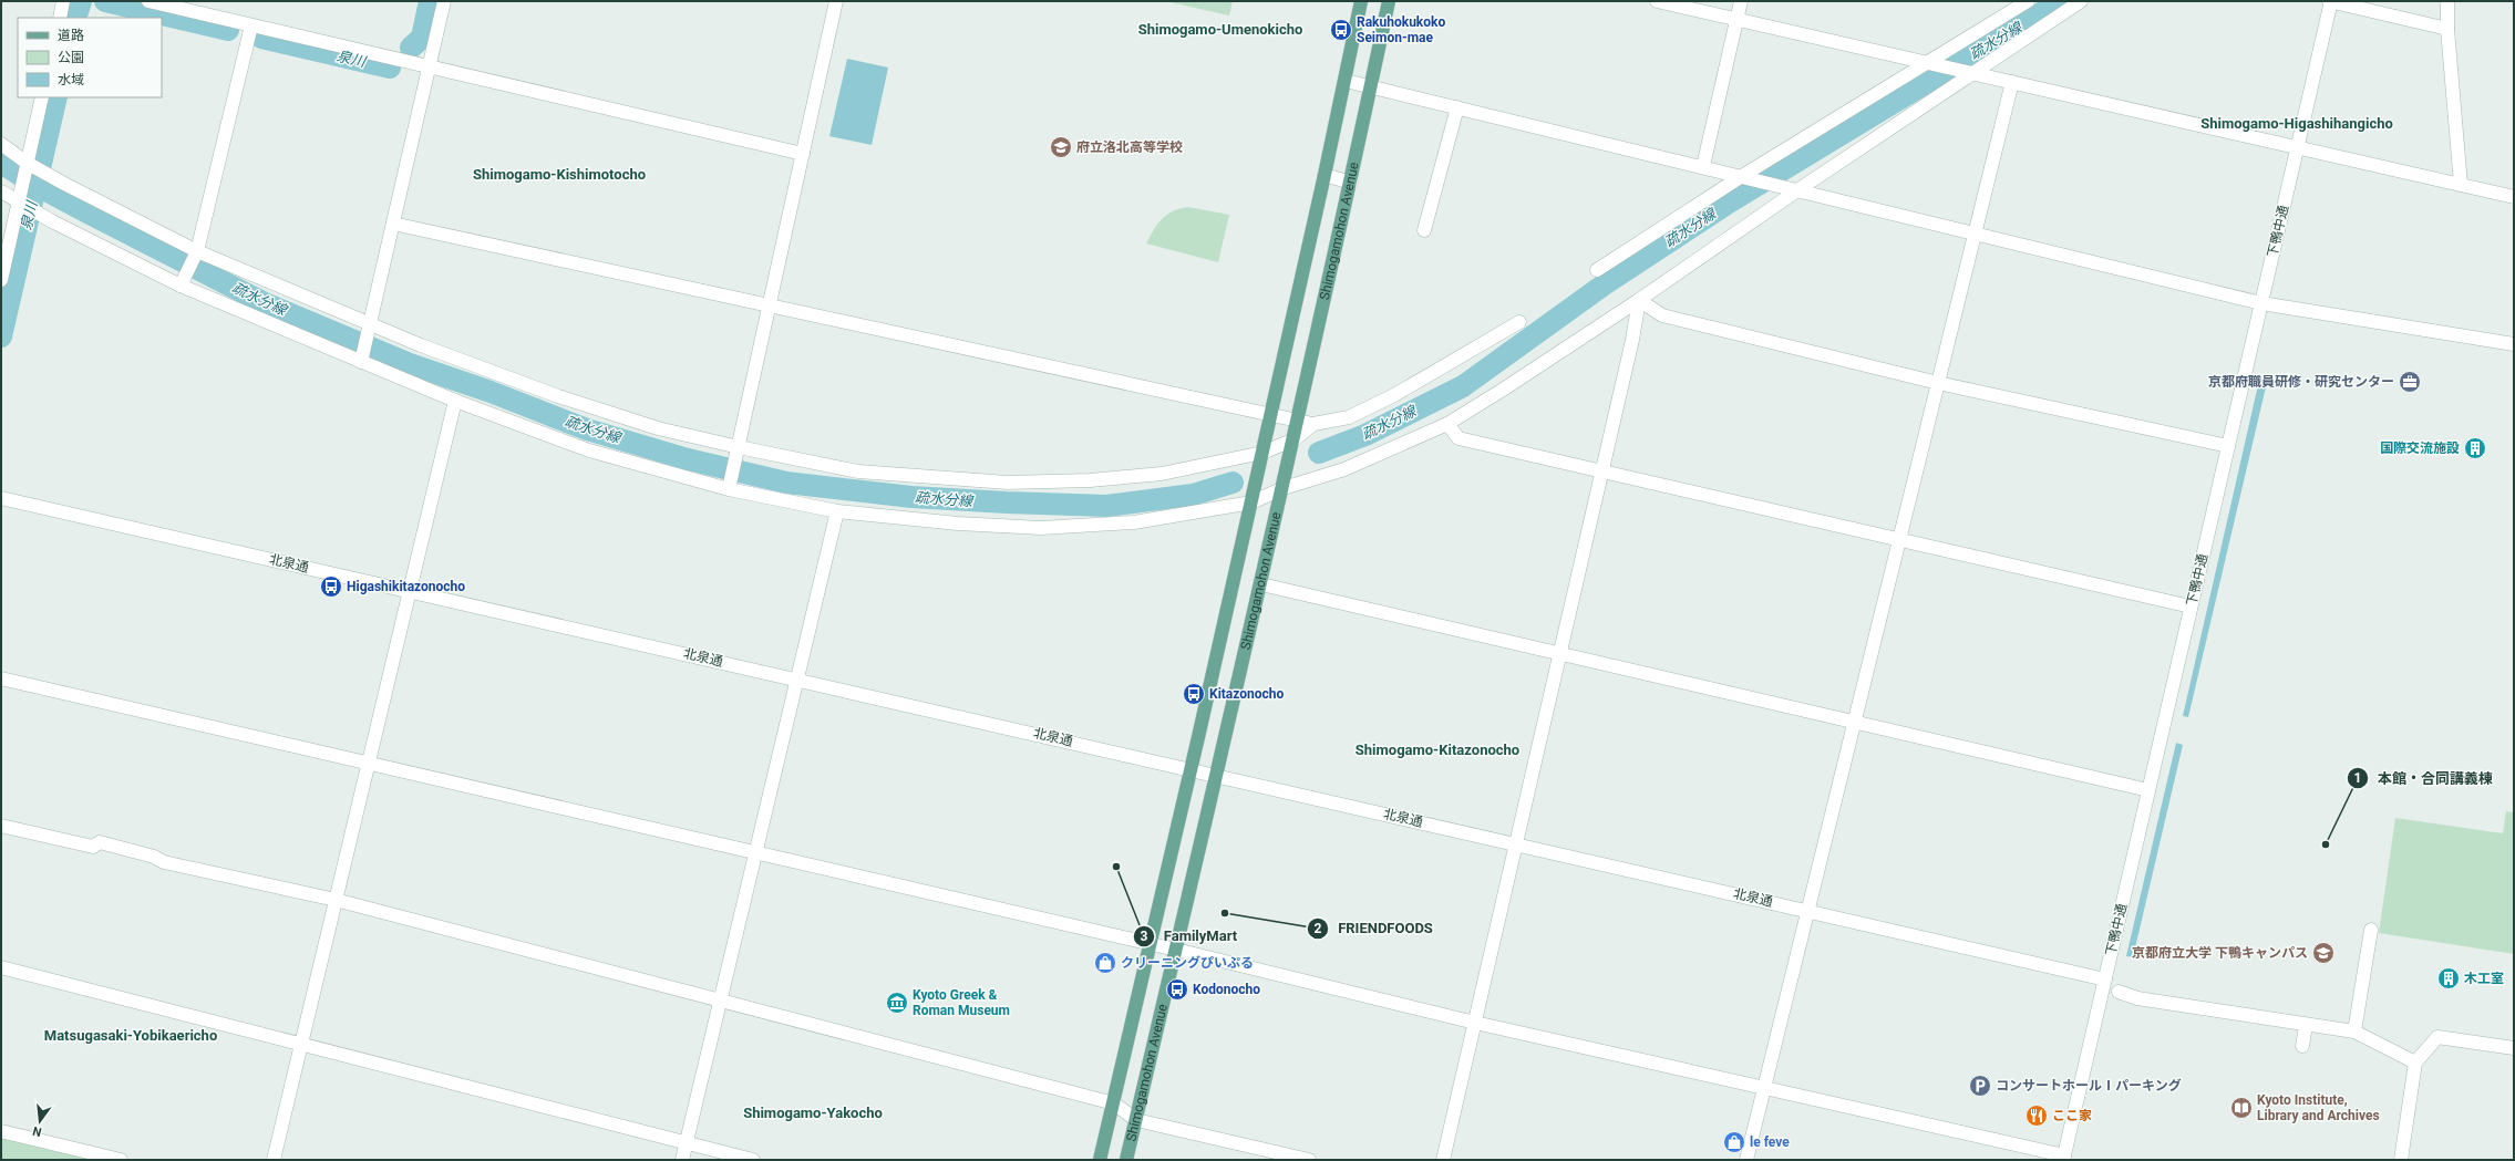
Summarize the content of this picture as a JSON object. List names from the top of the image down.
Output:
{
  "streets": {
    "main road": ["Shimogamohon Avenue"],
    "street": ["下鴨中通", "北泉通"]
  },
  "crossings": [
    ["Shimogamohon Avenue", "北泉通"],
    ["下鴨中通", "北泉通"]
  ],
  "districts": [
    "Shimogamo-Umenokicho",
    "Shimogamo-Higashihangicho",
    "Shimogamo-Kishimotocho",
    "Shimogamo-Kitazonocho",
    "Matsugasaki-Yobikaericho",
    "Shimogamo-Yakocho"
  ],
  "water": ["疏水分線", "泉川"],
  "places": {
    "bus stop": [
      "Rakuhokukoko Seimon-mae",
      "Higashikitazonocho",
      "Kitazonocho",
      "Kodonocho"
    ],
    "school or university": ["府立洛北高等学校", "京都府立大学 下鴨キャンパス"],
    "office": ["京都府職員研修・研究センター"],
    "building": ["国際交流施設", "木工室"],
    "other": ["本館・合同講義棟", "FamilyMart", "FRIENDFOODS"],
    "shop": ["クリーニングぴいぷる", "le feve"],
    "museum": ["Kyoto Greek & Roman Museum"],
    "parking": ["コンサートホールⅠパーキング"],
    "library": ["Kyoto Institute, Library and Archives"],
    "restaurant": ["ここ家"]
  },
  "legend": ["道路", "公園", "水域"],
  "north": "bottom"
}
